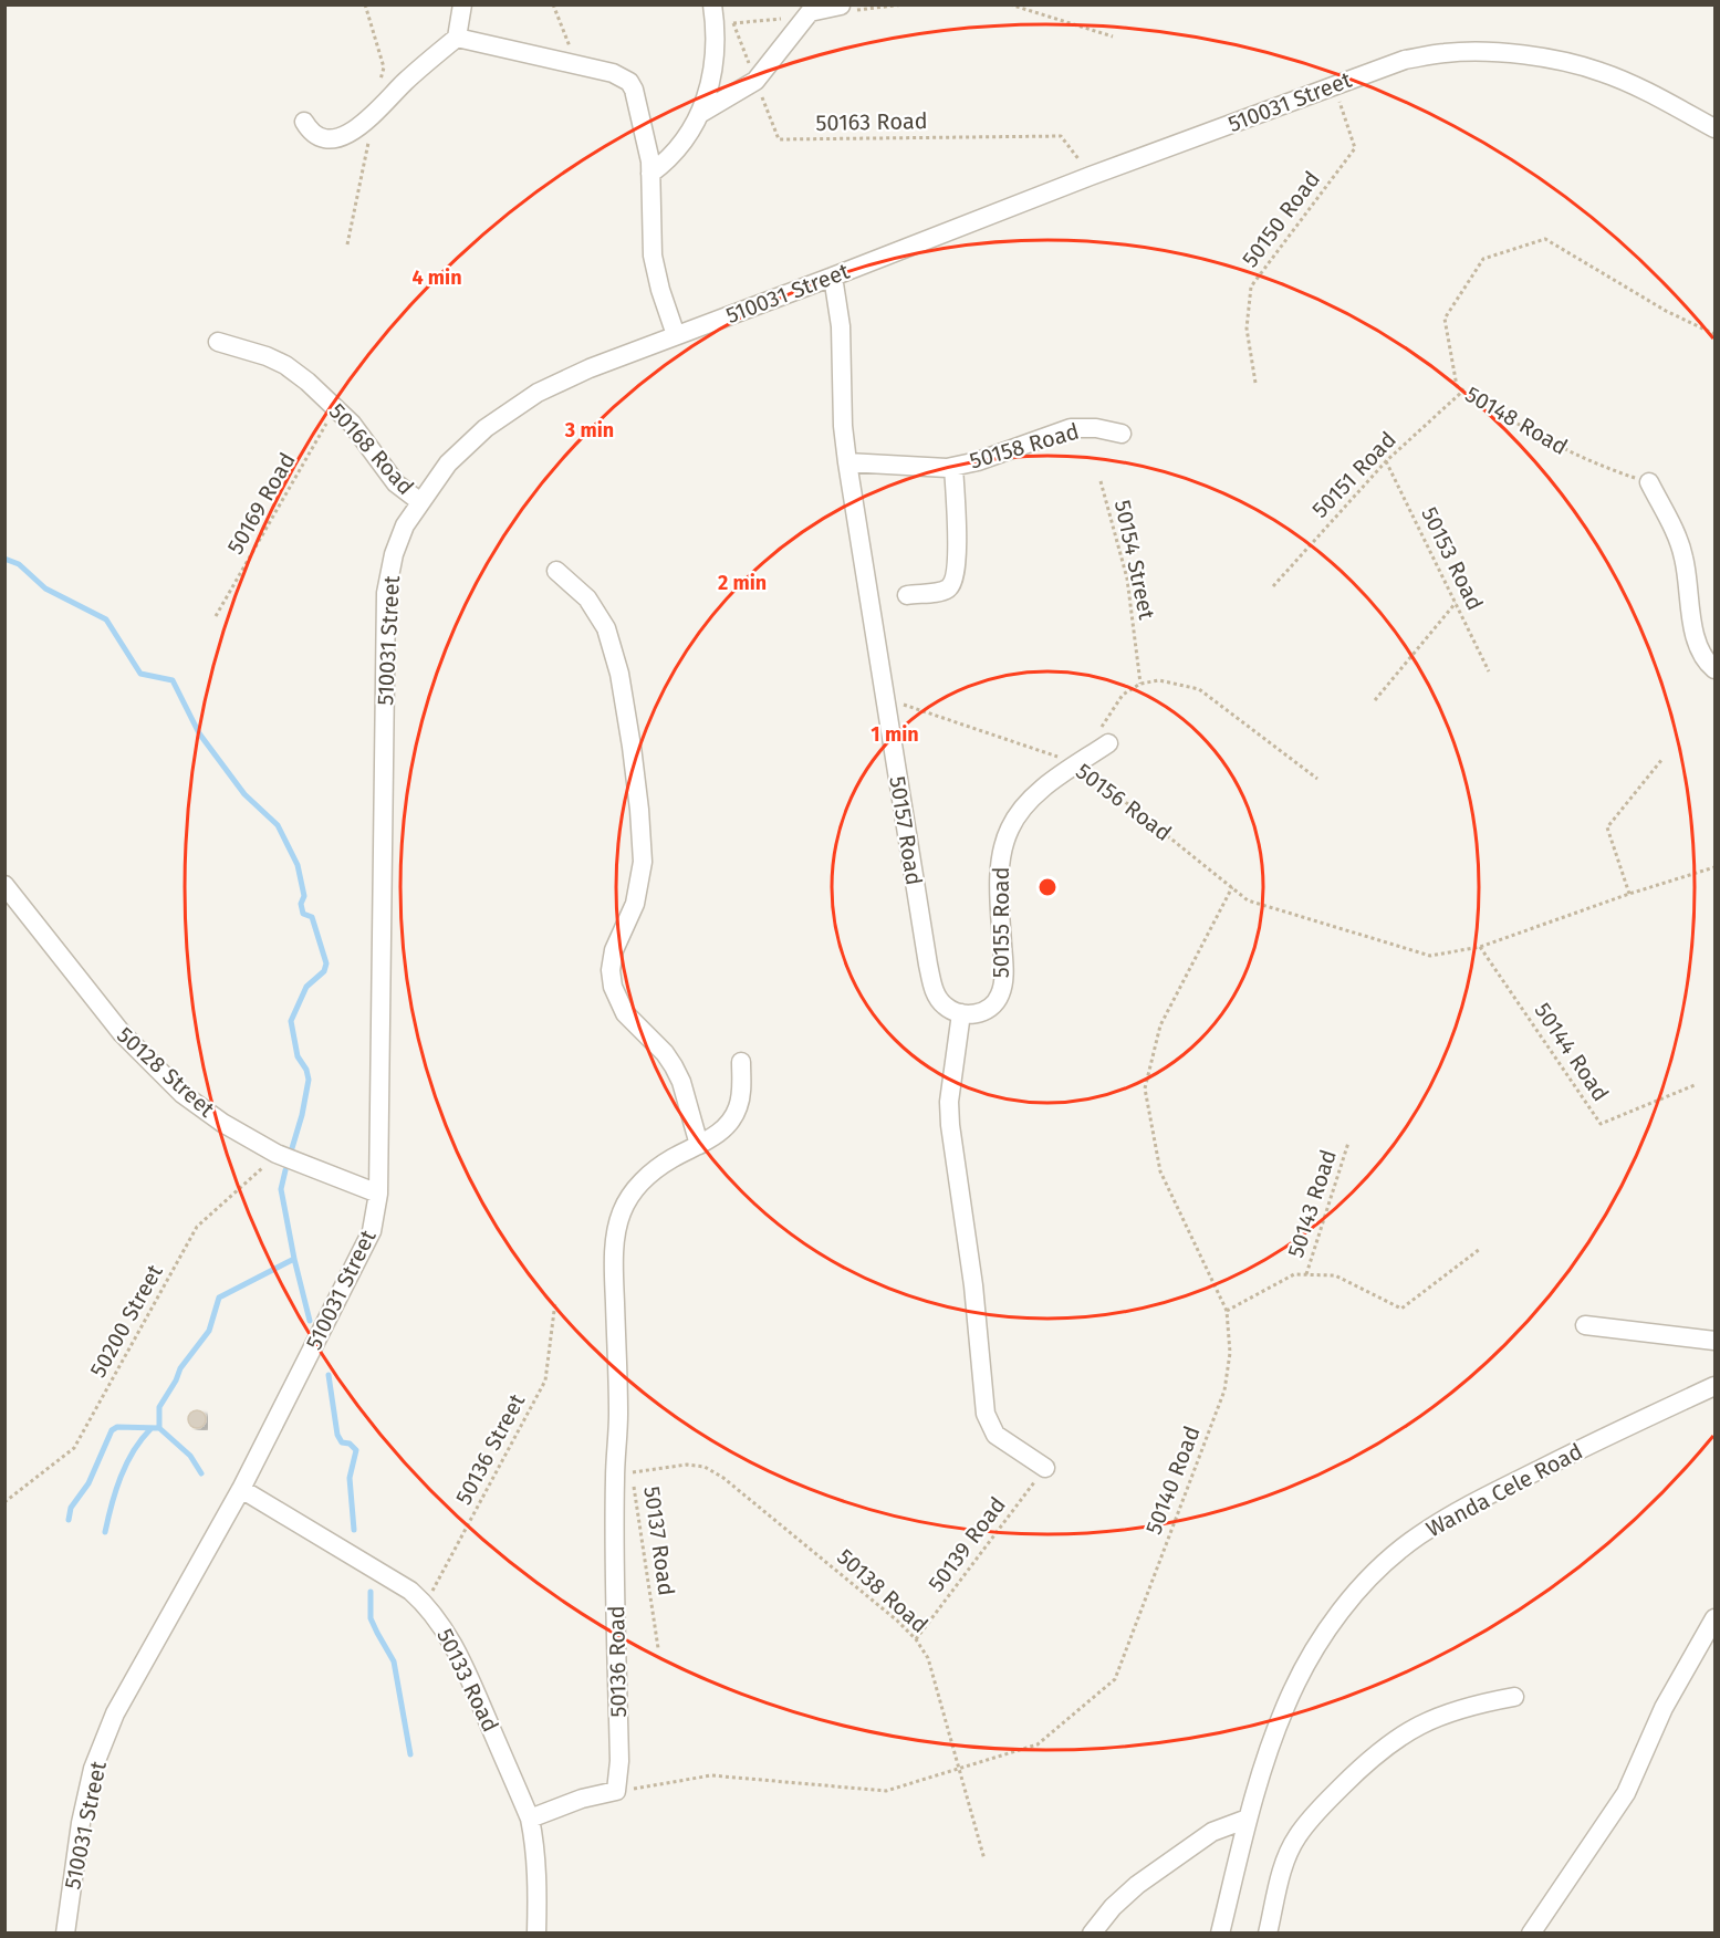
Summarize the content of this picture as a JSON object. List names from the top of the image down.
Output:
{
  "streets": {
    "street": [
      "510031 Street",
      "50158 Road",
      "50168 Road",
      "50157 Road",
      "50155 Road",
      "50128 Street",
      "Wanda Cele Road",
      "50136 Road",
      "50133 Road"
    ],
    "path": [
      "50163 Road",
      "50150 Road",
      "50148 Road",
      "50151 Road",
      "50169 Road",
      "50153 Road",
      "50154 Street",
      "50156 Road",
      "50144 Road",
      "50143 Road",
      "50200 Street",
      "50136 Street",
      "50140 Road",
      "50137 Road",
      "50139 Road",
      "50138 Road"
    ]
  },
  "crossings": [
    ["510031 Street", "50163 Road"],
    ["510031 Street", "50150 Road"],
    ["510031 Street", "50168 Road"],
    ["510031 Street", "50128 Street"],
    ["510031 Street", "50133 Road"],
    ["50148 Road", "50151 Road"],
    ["50168 Road", "50169 Road"],
    ["50151 Road", "50153 Road"],
    ["50156 Road", "50157 Road"],
    ["50156 Road", "50155 Road"],
    ["50156 Road", "50144 Road"],
    ["50156 Road", "50140 Road"],
    ["50157 Road", "50155 Road"],
    ["50128 Street", "50200 Street"],
    ["50136 Street", "50133 Road"],
    ["50140 Road", "50138 Road"],
    ["50140 Road", "50136 Road"],
    ["50137 Road", "50138 Road"],
    ["50137 Road", "50136 Road"],
    ["50139 Road", "50138 Road"]
  ],
  "rings": [
    "4 min",
    "3 min",
    "2 min",
    "1 min"
  ]
}
